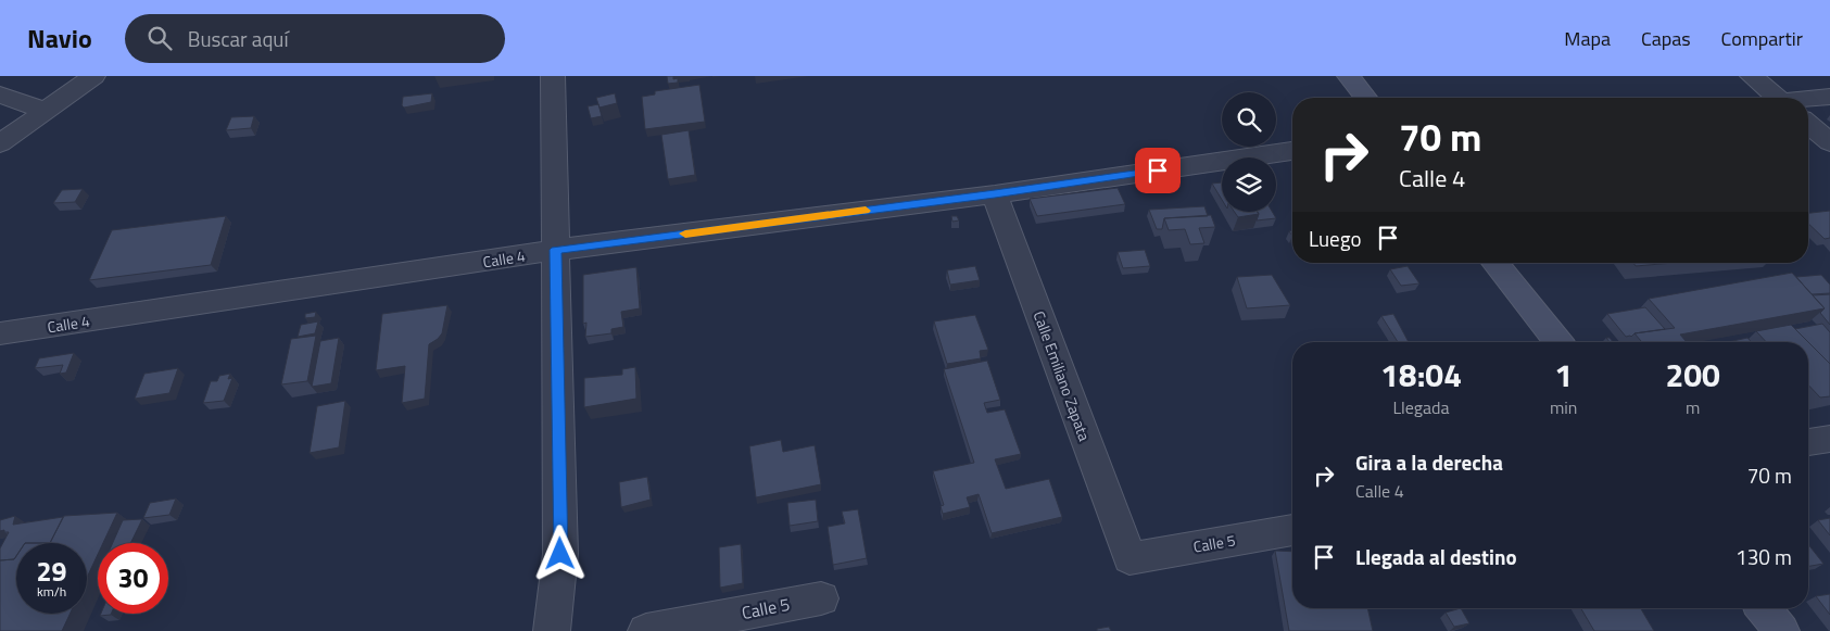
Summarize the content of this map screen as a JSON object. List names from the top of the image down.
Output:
{
  "streets": {
    "street": ["Calle 4", "Calle Emiliano Zapata", "Calle 5"]
  },
  "crossings": [
    ["Calle 4", "Calle Emiliano Zapata"],
    ["Calle Emiliano Zapata", "Calle 5"]
  ],
  "page": {
    "header": "Navio",
    "search": "Buscar aquí",
    "nav": ["Mapa", "Capas", "Compartir"],
    "turn": ["70 m", "Calle 4"],
    "then": "Luego",
    "eta": [
      "18:04",
      "Llegada",
      "1",
      "min",
      "200",
      "m"
    ],
    "list": [
      {
        "name": "Gira a la derecha",
        "note": "Calle 4",
        "value": "70 m"
      },
      {
        "name": "Llegada al destino",
        "value": "130 m"
      }
    ],
    "speed": "29 km/h",
    "limit": "30"
  }
}
